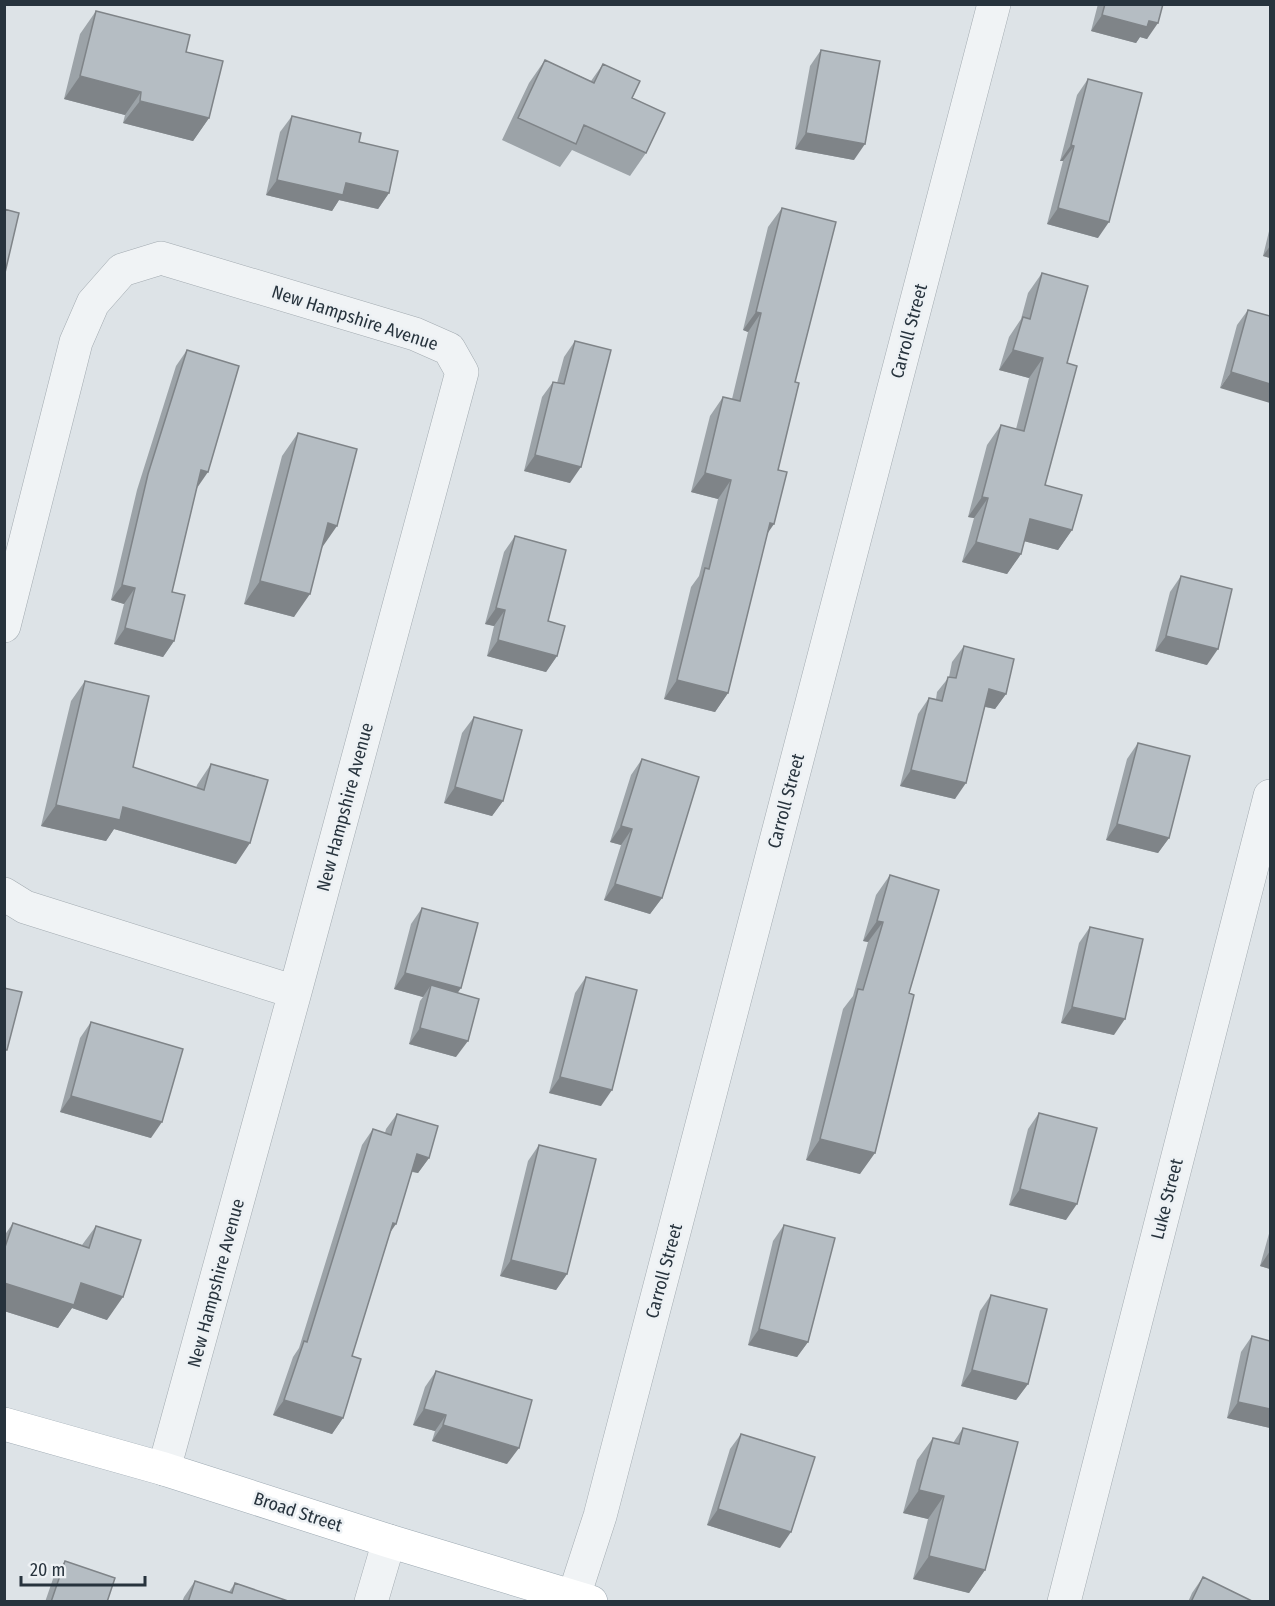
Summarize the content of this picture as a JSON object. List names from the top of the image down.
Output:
{
  "streets": {
    "main road": ["Broad Street"],
    "street": ["New Hampshire Avenue", "Carroll Street", "Luke Street"]
  },
  "crossings": [
    ["New Hampshire Avenue", "Broad Street"],
    ["Carroll Street", "Broad Street"]
  ],
  "scale_bar": "20 m"
}
